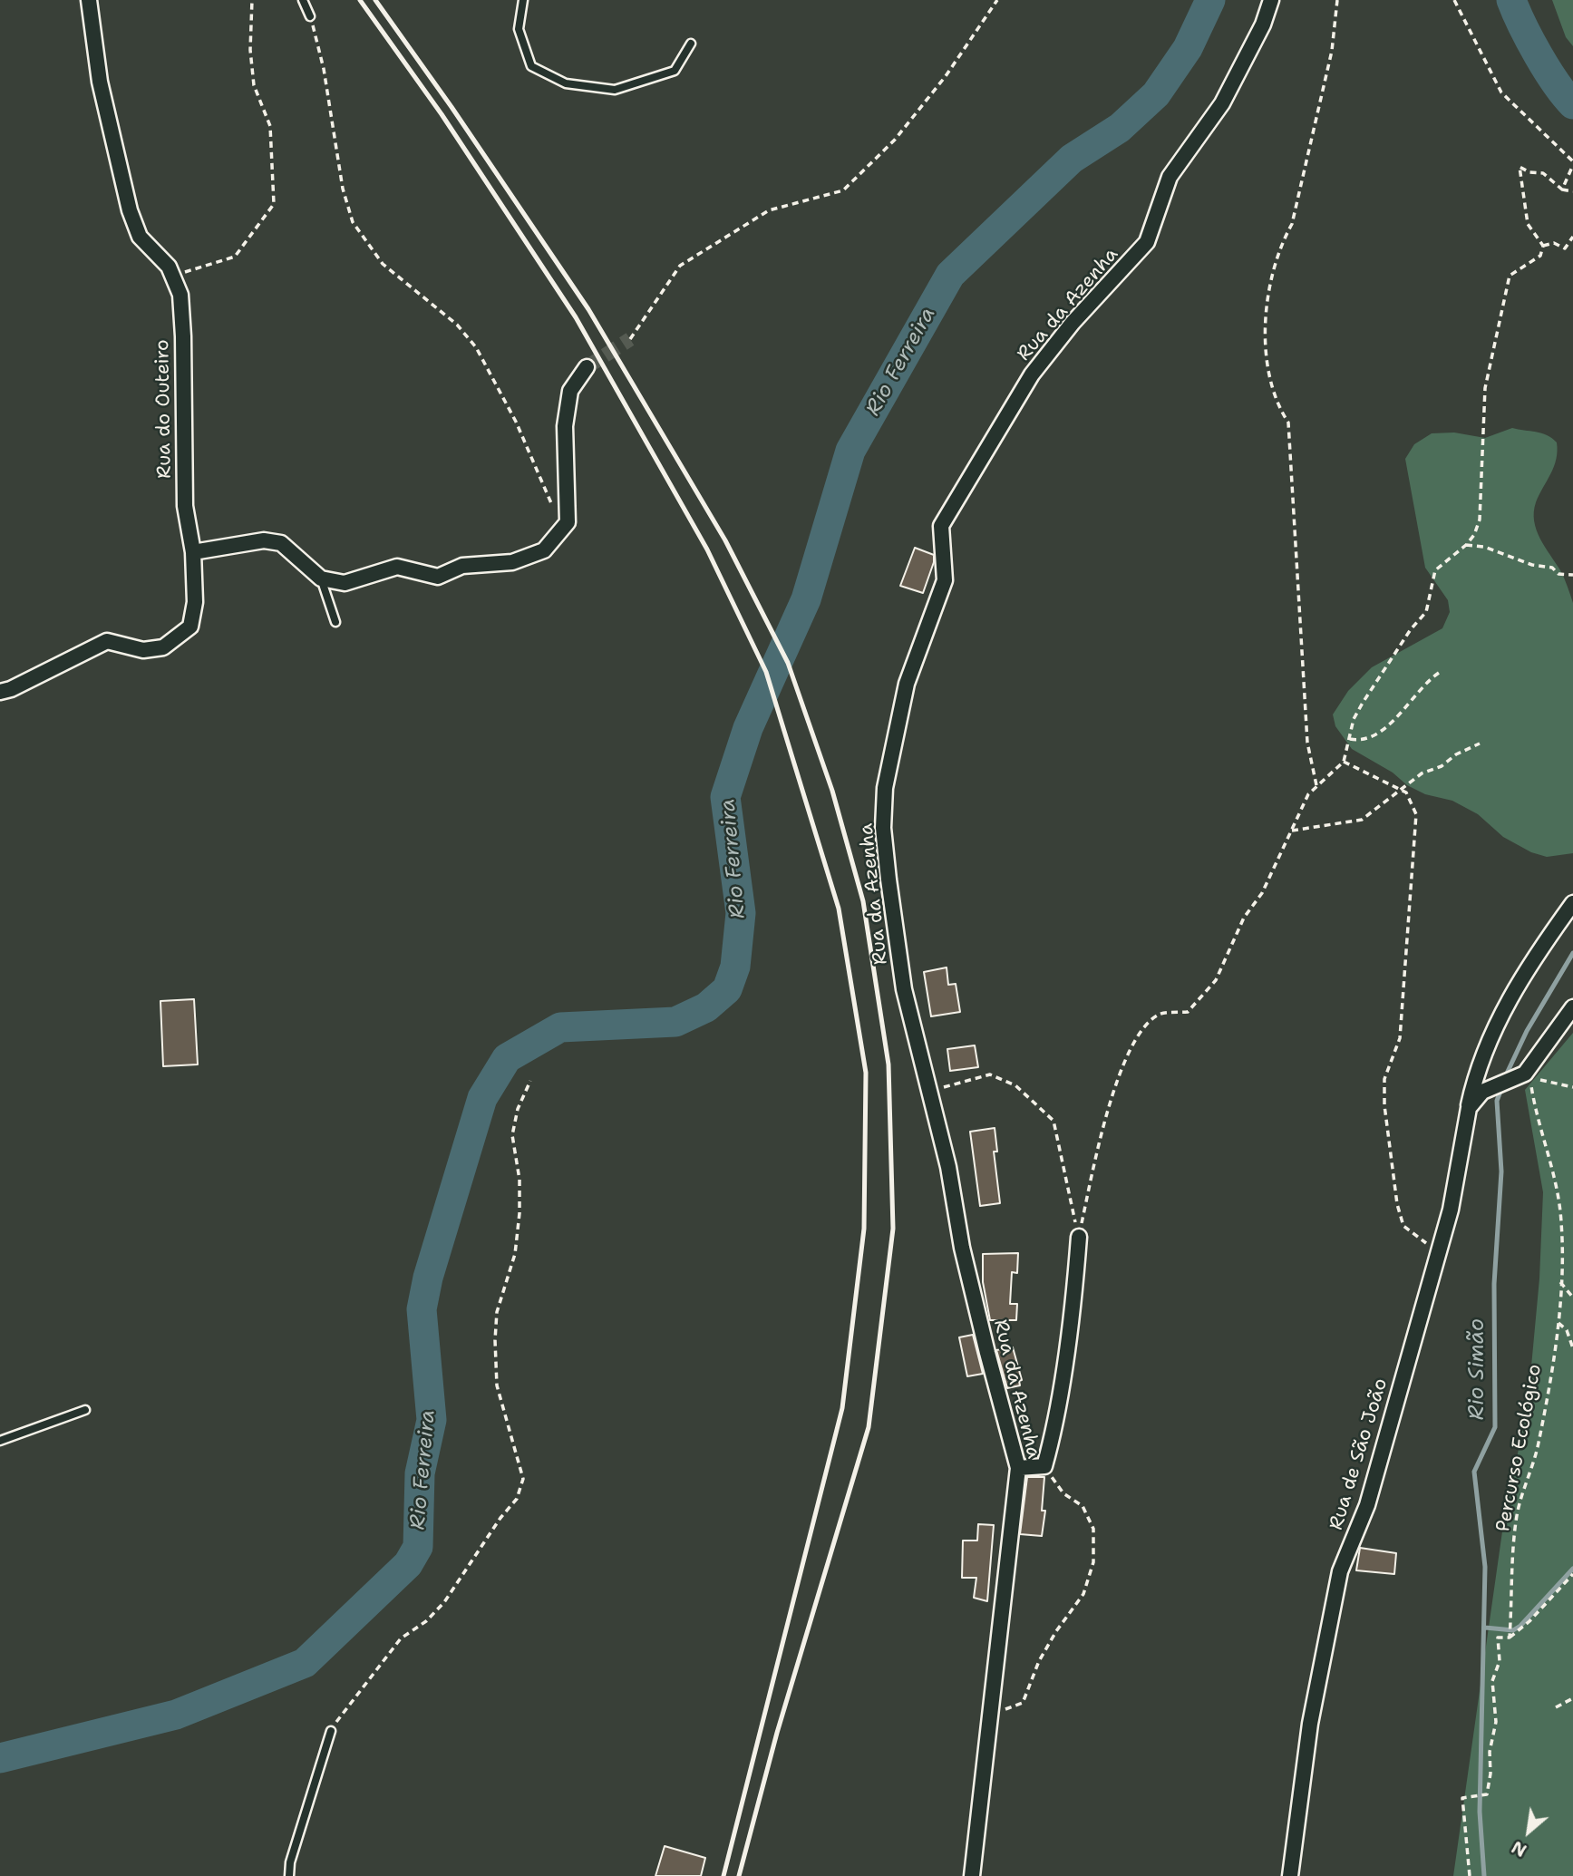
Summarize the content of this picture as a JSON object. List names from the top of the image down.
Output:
{
  "streets": {
    "street": ["Rua da Azenha", "Rua do Outeiro", "Rua de São João"],
    "path": ["Percurso Ecológico"]
  },
  "water": ["Rio Ferreira", "Rio Simão"],
  "north": "bottom left"
}
